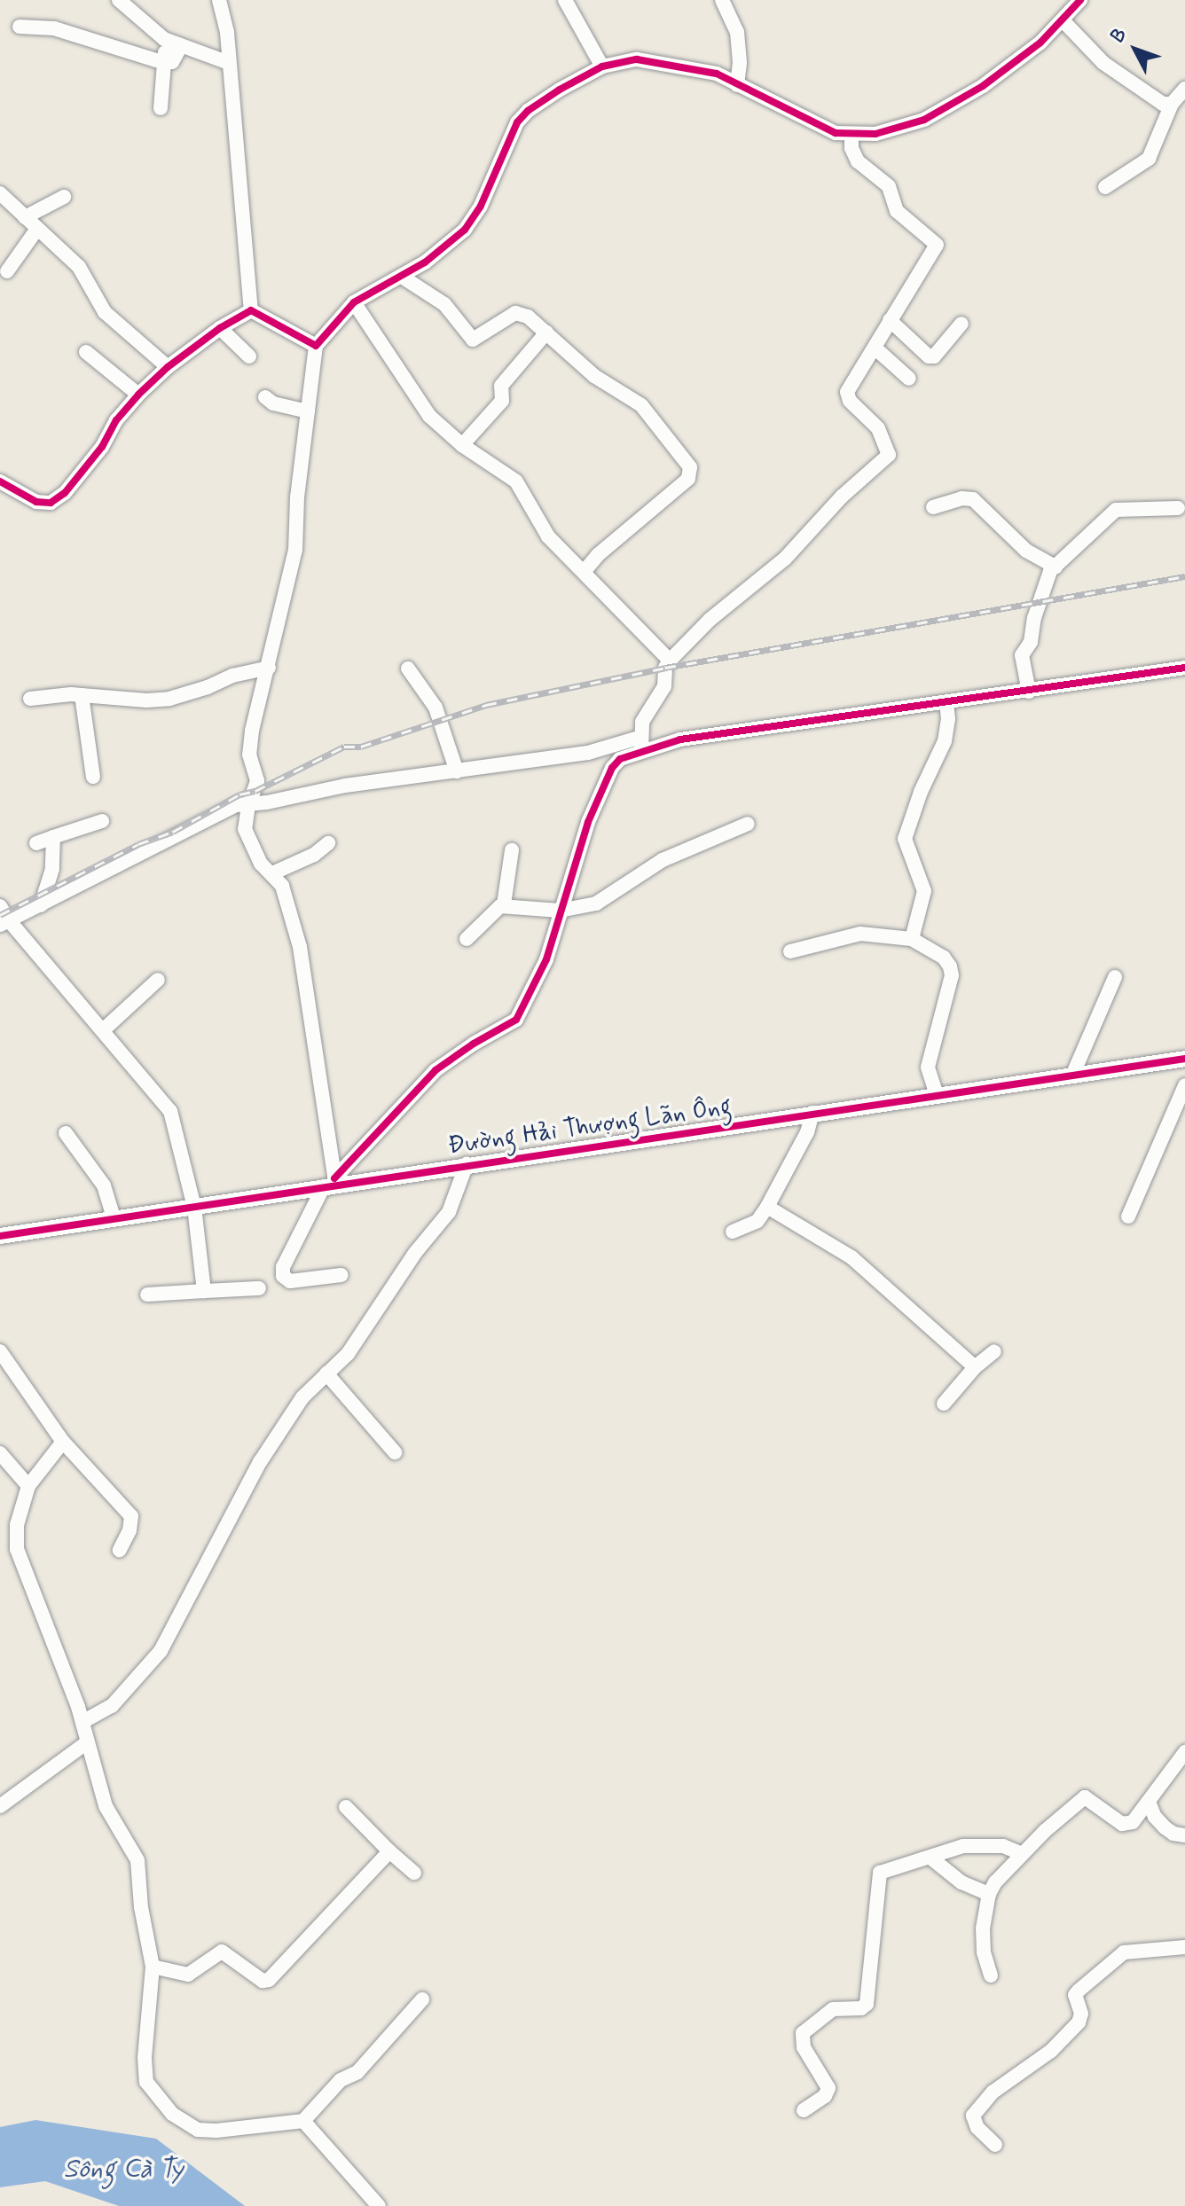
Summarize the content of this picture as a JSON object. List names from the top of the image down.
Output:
{
  "streets": {
    "street": ["Đường Hải Thượng Lãn Ông"]
  },
  "water": ["Sông Cà Ty"],
  "north": "top left"
}
